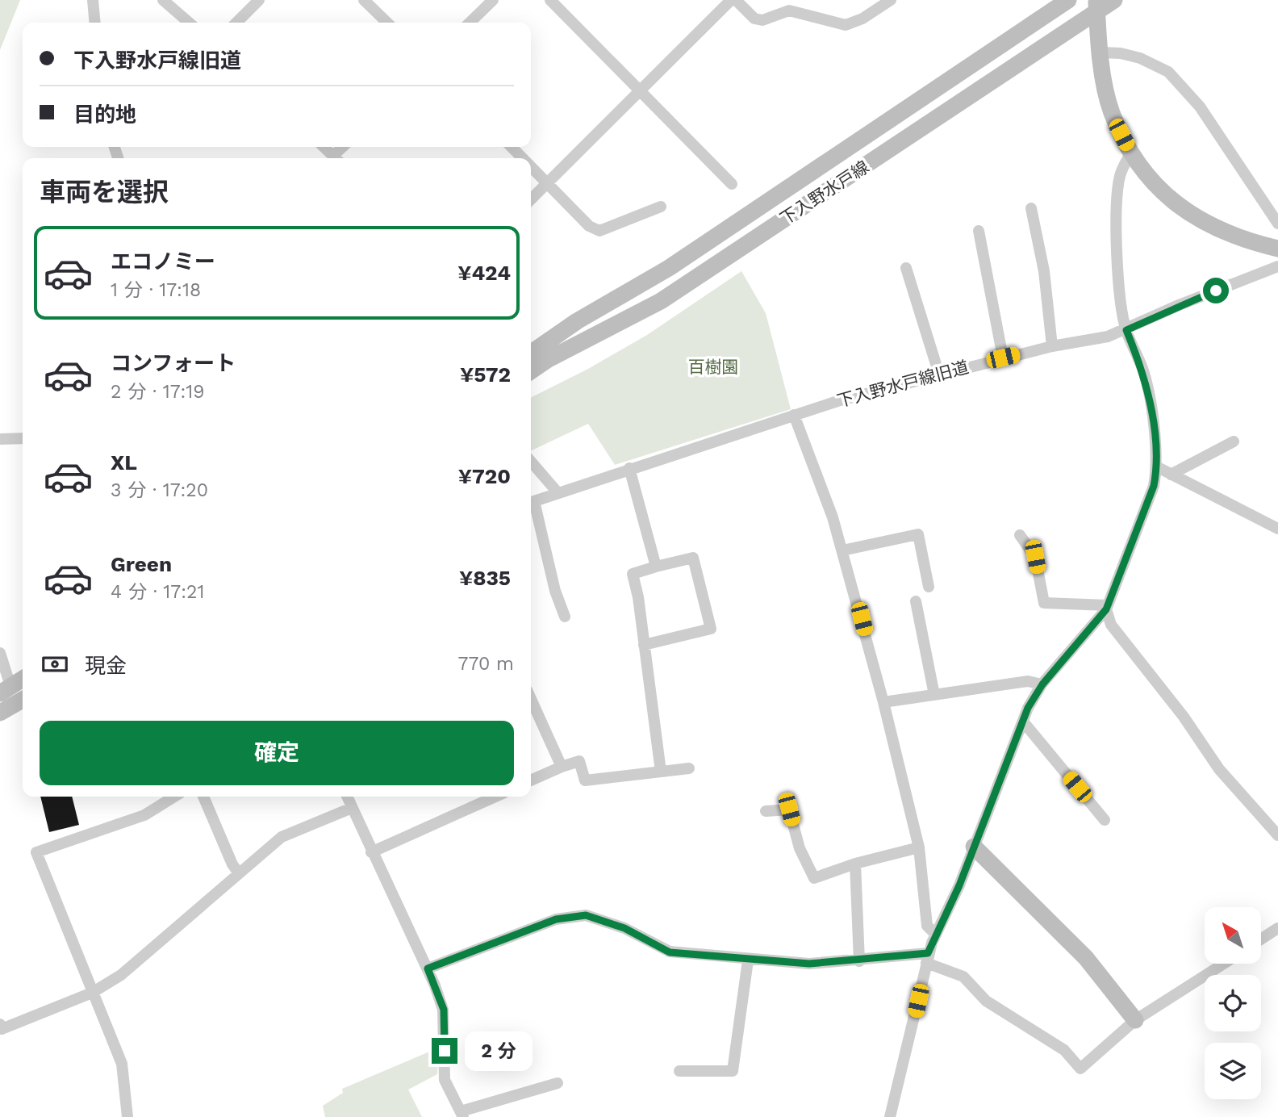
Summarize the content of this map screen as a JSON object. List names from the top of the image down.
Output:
{
  "streets": {
    "main road": ["下入野水戸線"],
    "street": ["下入野水戸線旧道"]
  },
  "parks": ["百樹園"],
  "north": "top left",
  "page": {
    "banner": ["下入野水戸線旧道", "目的地"],
    "heading": "車両を選択",
    "list": [
      {
        "name": "エコノミー",
        "note": "1 分 · 17:18",
        "value": "¥424"
      },
      {
        "name": "コンフォート",
        "note": "2 分 · 17:19",
        "value": "¥572"
      },
      {
        "name": "XL",
        "note": "3 分 · 17:20",
        "value": "¥720"
      },
      {
        "name": "Green",
        "note": "4 分 · 17:21",
        "value": "¥835"
      }
    ],
    "pay": ["現金", "770 m"],
    "buttons": "確定",
    "bubble": "2 分"
  }
}
